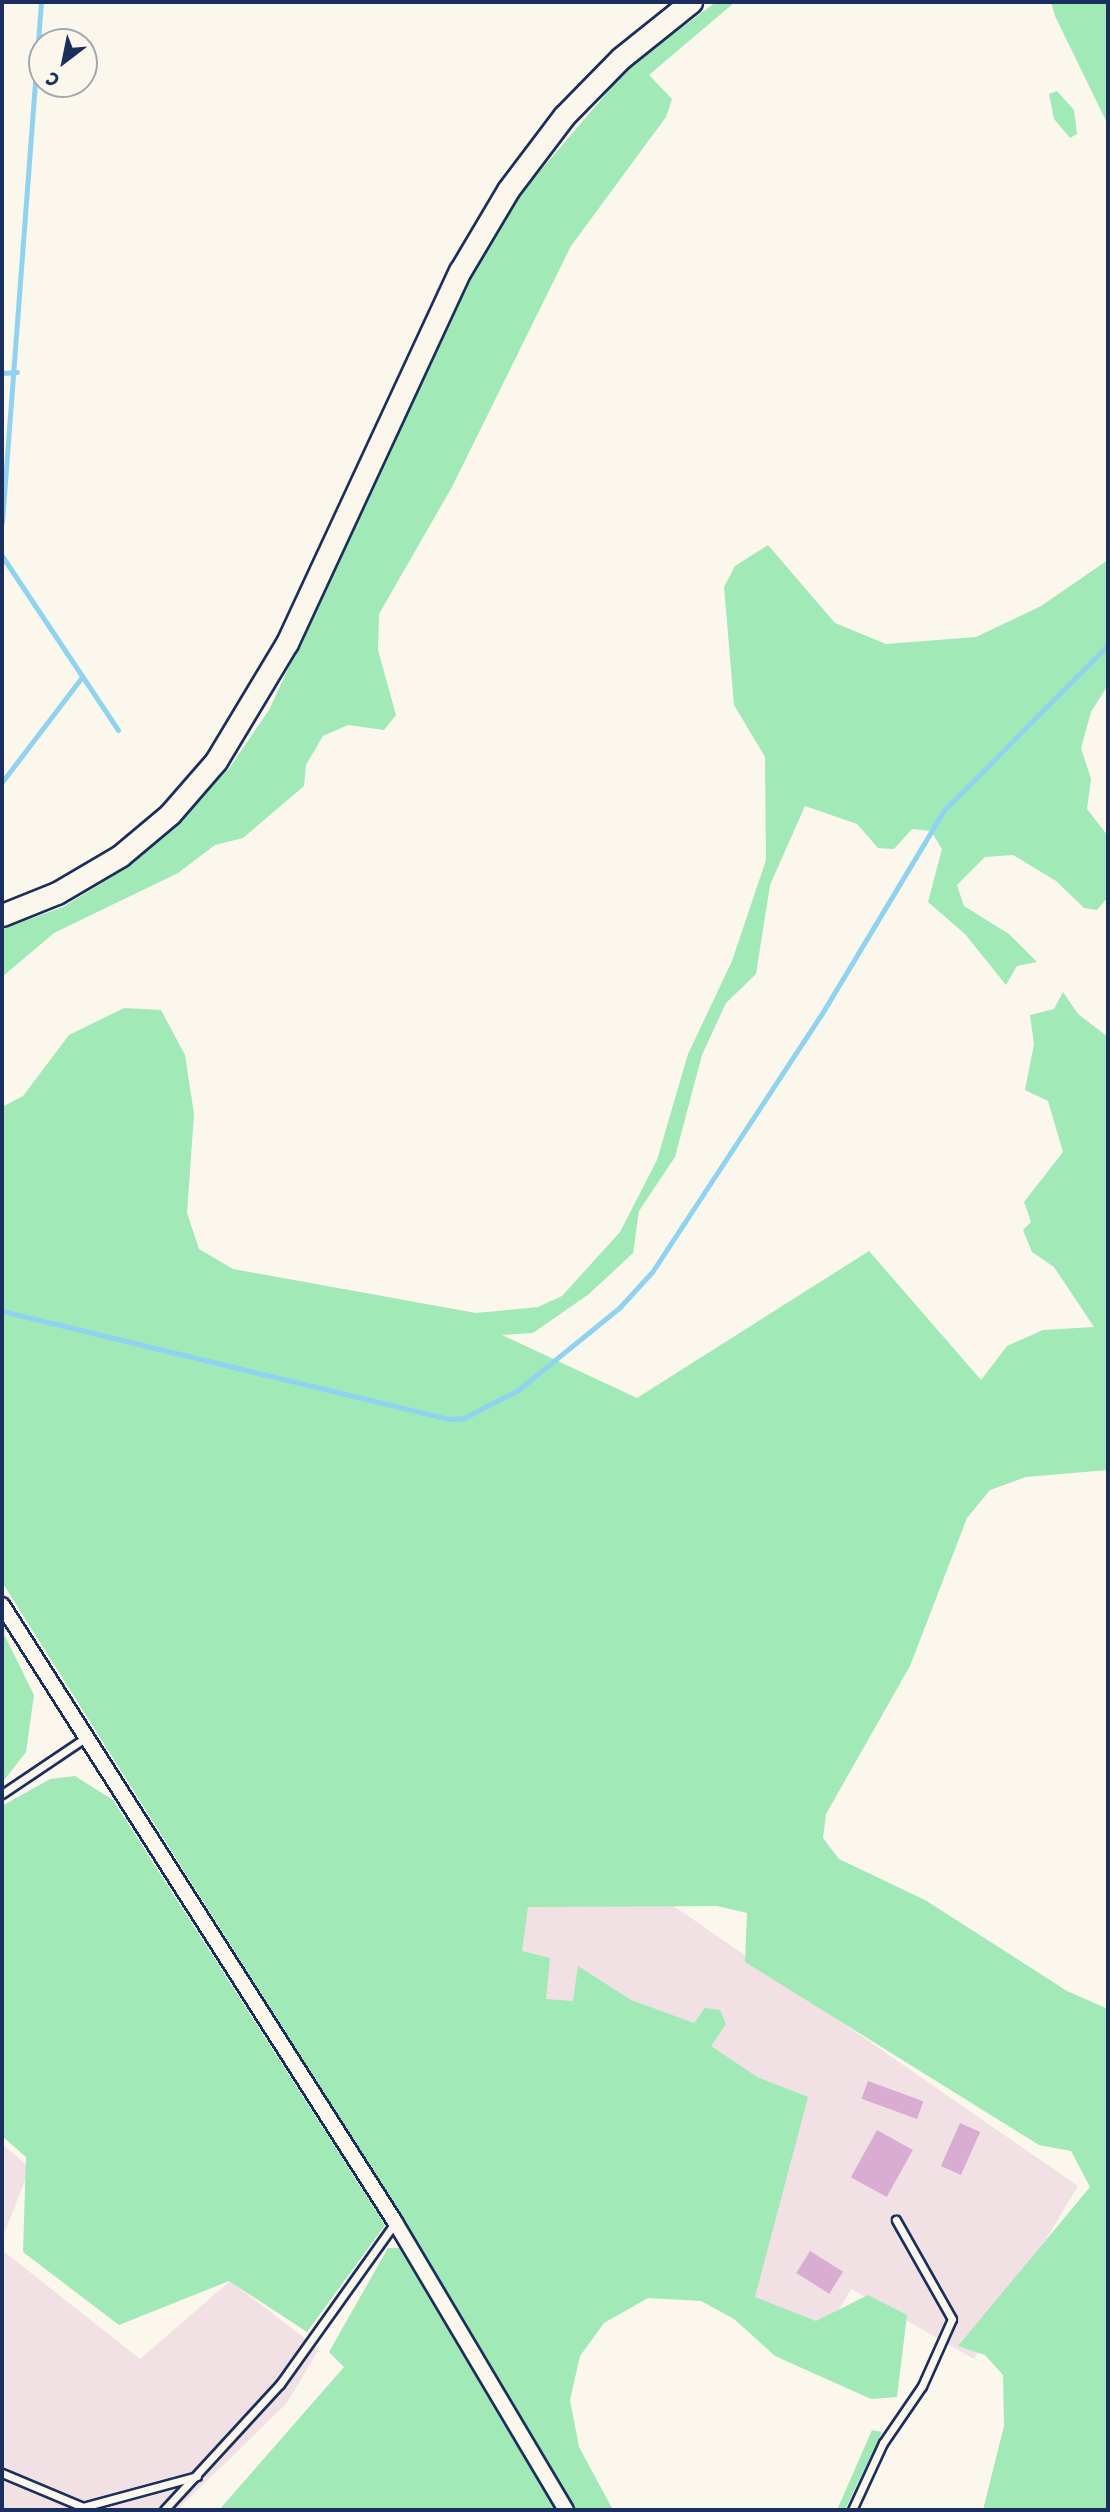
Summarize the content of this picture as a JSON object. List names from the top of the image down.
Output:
{
  "north": "bottom left"
}
